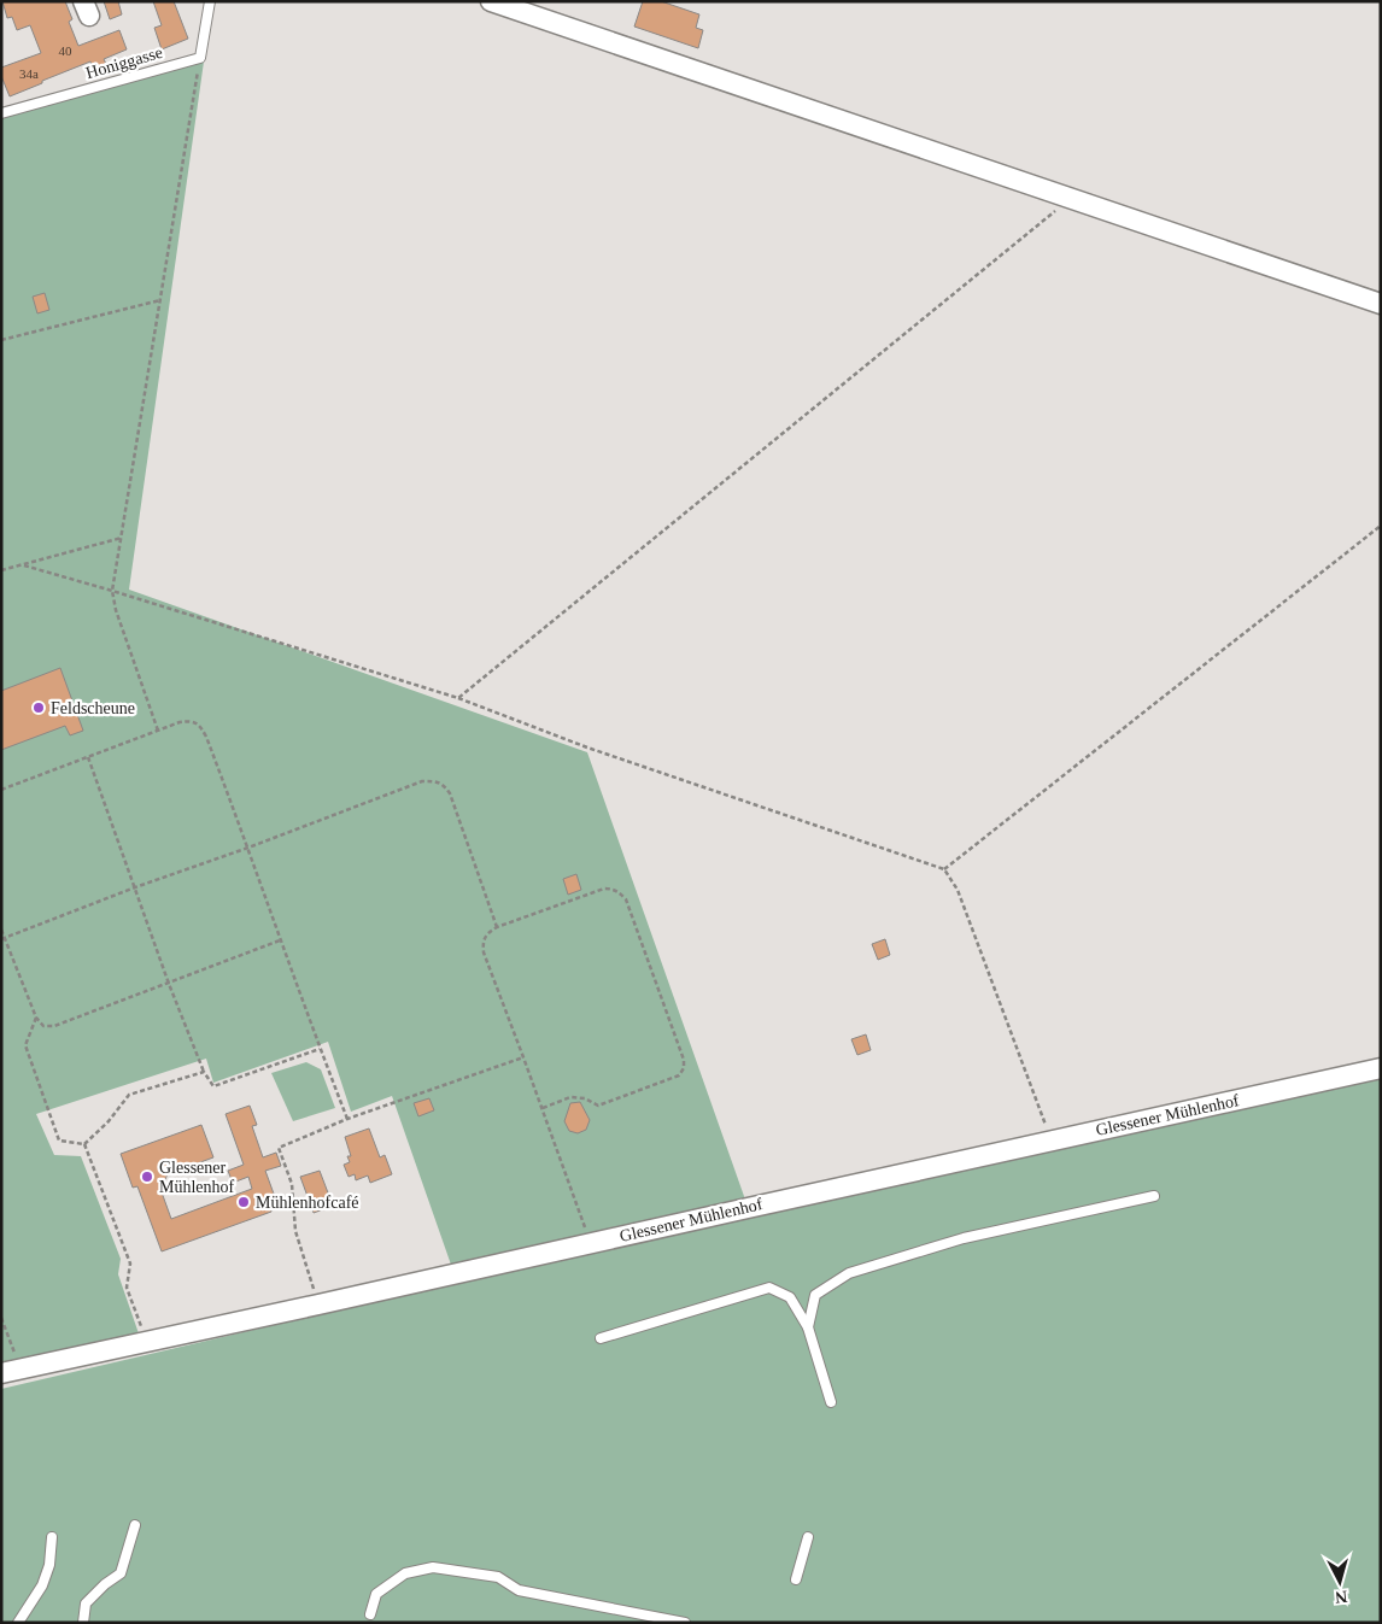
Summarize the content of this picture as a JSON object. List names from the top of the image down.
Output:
{
  "streets": {
    "street": ["Glessener Mühlenhof"],
    "lane": ["Honiggasse"]
  },
  "places": ["Feldscheune", "Glessener Mühlenhof", "Mühlenhofcafé"],
  "house_numbers": ["40", "34a"],
  "north": "bottom"
}
